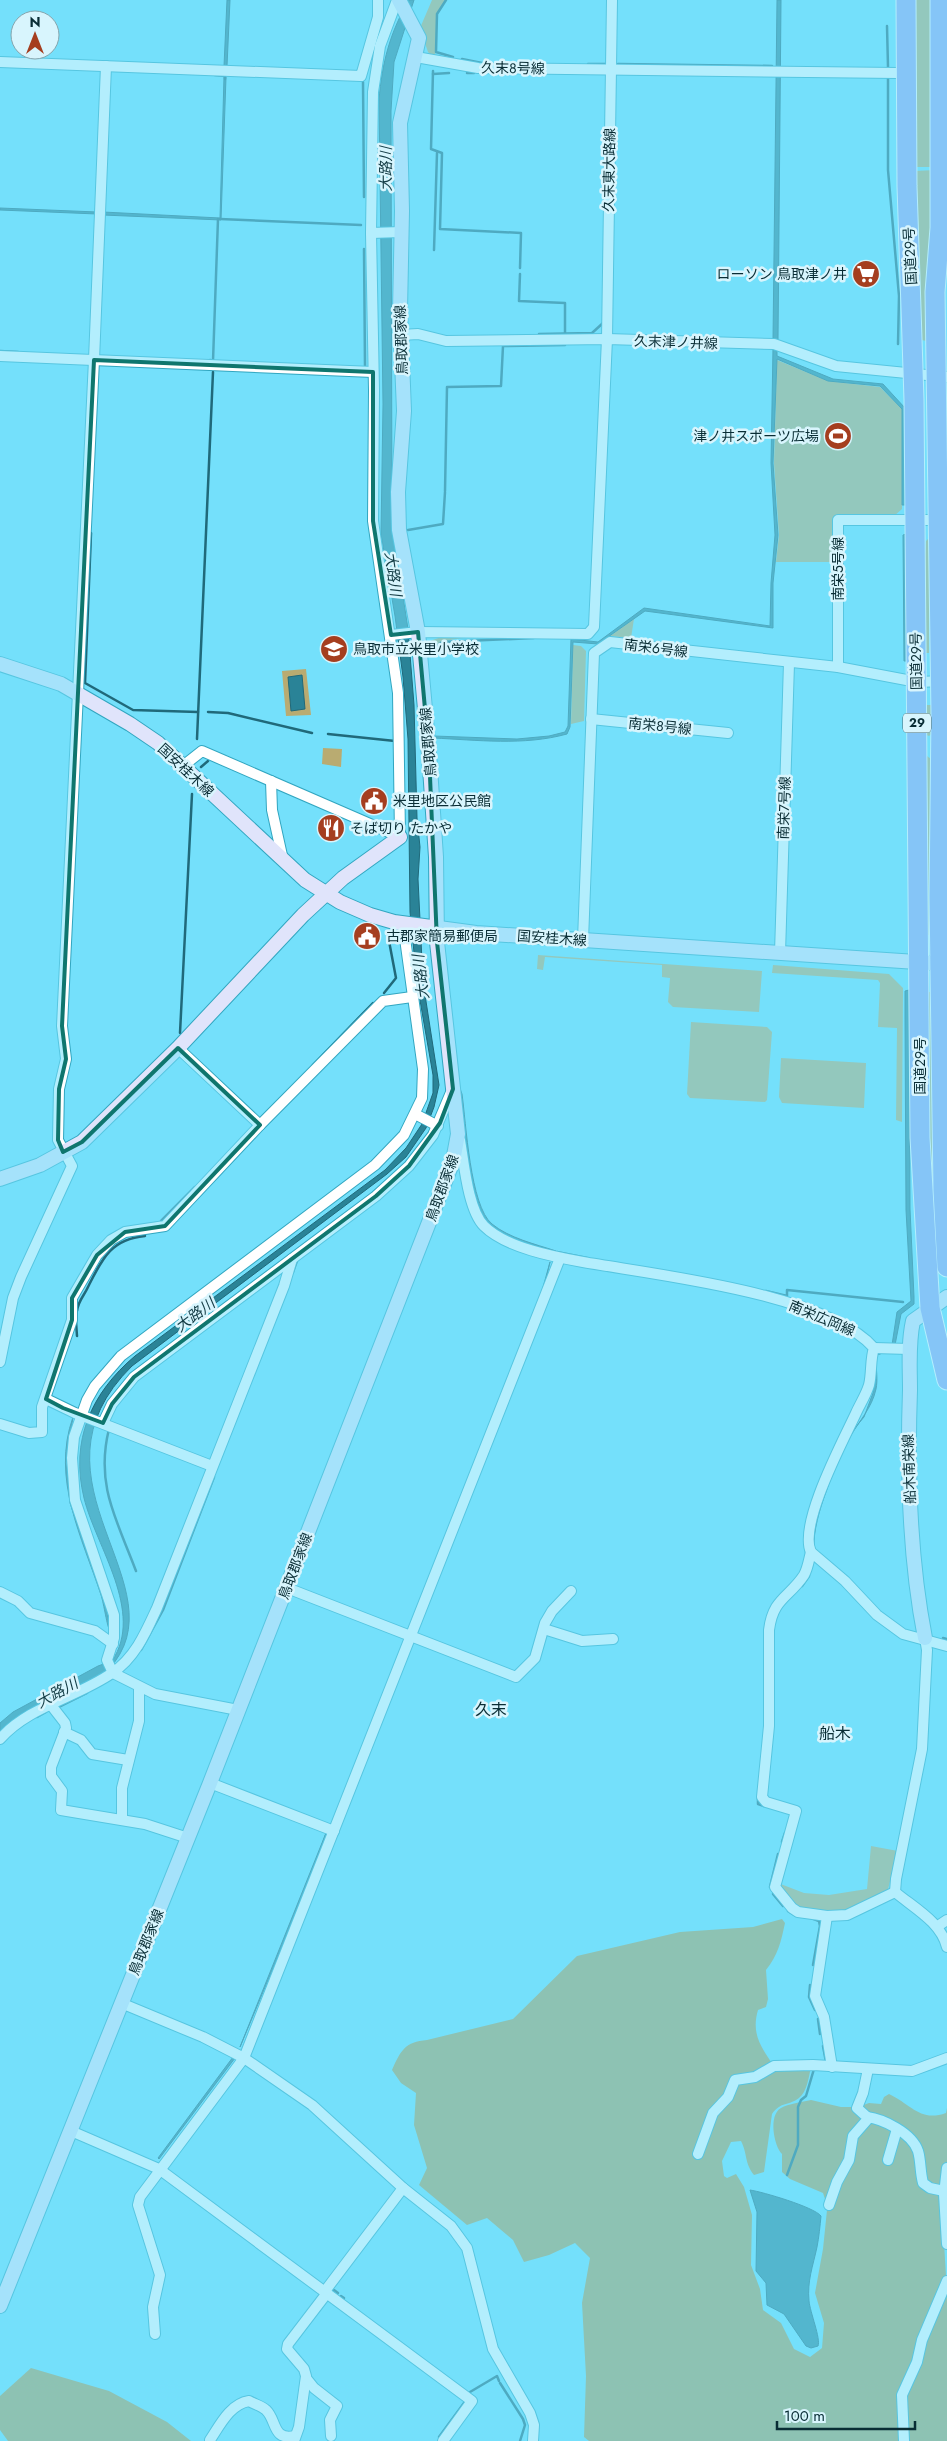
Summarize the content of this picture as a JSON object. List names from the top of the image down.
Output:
{
  "streets": {
    "highway": ["国道29号", "29"],
    "main road": ["鳥取郡家線", "国安桂木線", "船木南栄線"],
    "street": [
      "久末8号線",
      "久末東大路線",
      "久末津ノ井線",
      "南栄5号線",
      "南栄6号線",
      "南栄8号線",
      "南栄7号線",
      "南栄広岡線"
    ]
  },
  "crossings": [
    ["久末8号線", "久末東大路線"],
    ["久末8号線", "国道29号"],
    ["久末8号線", "鳥取郡家線"],
    ["久末東大路線", "鳥取郡家線"],
    ["久末東大路線", "久末津ノ井線"],
    ["国道29号", "久末津ノ井線"],
    ["国道29号", "南栄5号線"],
    ["国道29号", "南栄6号線"],
    ["国道29号", "国安桂木線"],
    ["国道29号", "船木南栄線"],
    ["鳥取郡家線", "久末津ノ井線"],
    ["鳥取郡家線", "国安桂木線"],
    ["鳥取郡家線", "南栄広岡線"],
    ["南栄5号線", "南栄6号線"],
    ["南栄6号線", "南栄8号線"],
    ["南栄6号線", "国安桂木線"],
    ["南栄6号線", "南栄7号線"],
    ["国安桂木線", "南栄7号線"]
  ],
  "districts": ["久末", "船木"],
  "water": ["大路川"],
  "places": {
    "supermarket": ["ローソン 鳥取津ノ井"],
    "sports": ["津ノ井スポーツ広場"],
    "school or university": ["鳥取市立米里小学校"],
    "public building": ["米里地区公民館", "古郡家簡易郵便局"],
    "restaurant": ["そば切り たかや"]
  },
  "scale_bar": "100 m",
  "north": "top"
}
